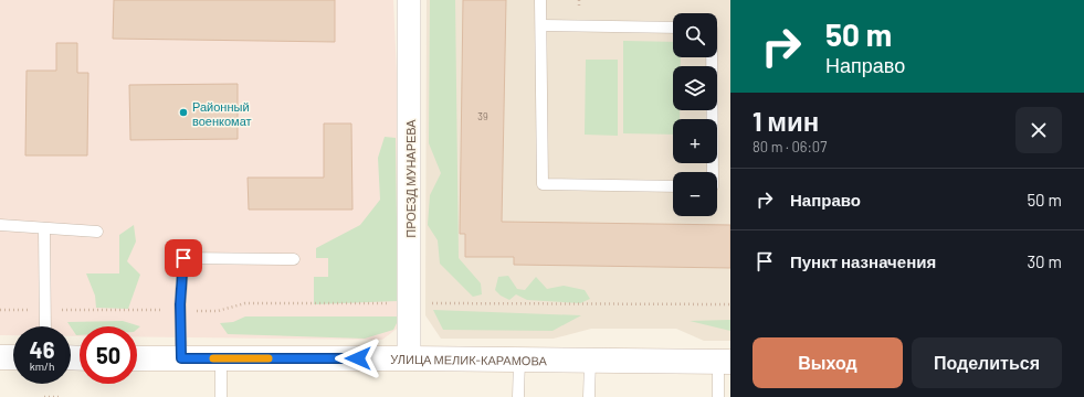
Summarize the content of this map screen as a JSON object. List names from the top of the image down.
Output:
{
  "streets": {
    "main road": ["УЛИЦА МЕЛИК-КАРАМОВА"],
    "street": ["ПРОЕЗД МУНАРЕВА"]
  },
  "crossings": [
    ["ПРОЕЗД МУНАРЕВА", "УЛИЦА МЕЛИК-КАРАМОВА"]
  ],
  "places": ["Районный военкомат"],
  "house_numbers": ["39"],
  "page": {
    "turn": ["50 m", "Направо"],
    "map_buttons": ["+", "−"],
    "heading": ["1 мин", "80 m · 06:07"],
    "list": [
      {
        "name": "Направо",
        "value": "50 m"
      },
      {
        "name": "Пункт назначения",
        "value": "30 m"
      }
    ],
    "speed": "46 km/h",
    "limit": "50",
    "buttons": ["Выход", "Поделиться"]
  }
}
